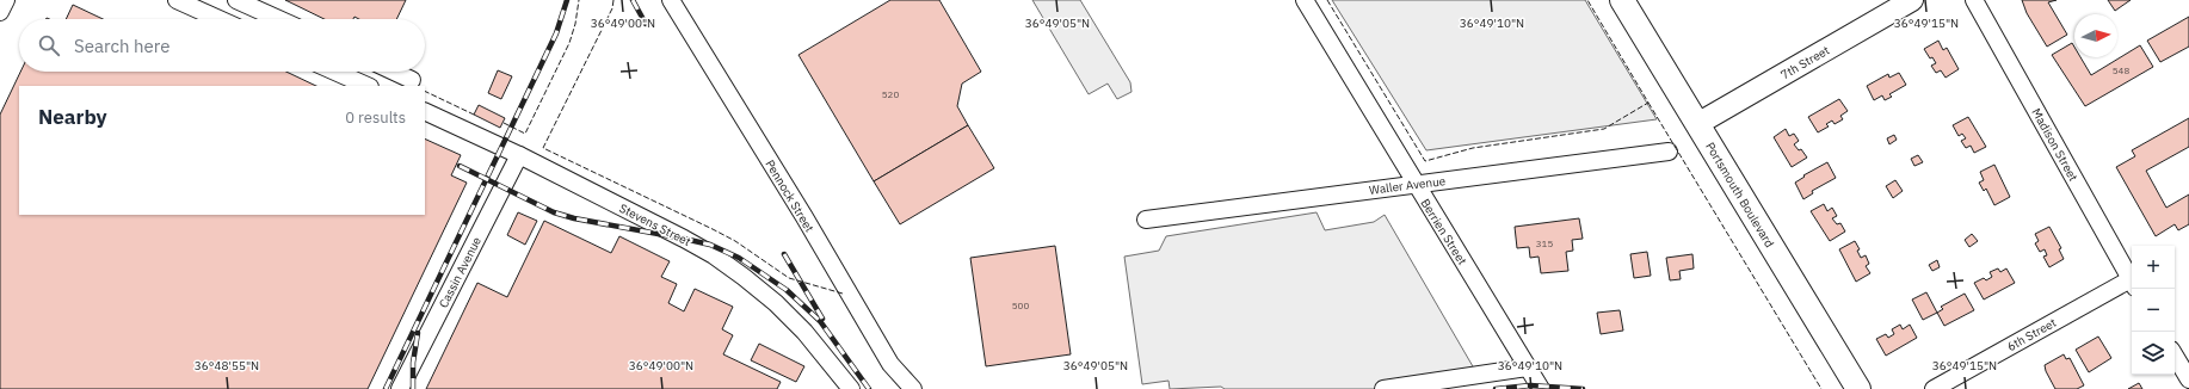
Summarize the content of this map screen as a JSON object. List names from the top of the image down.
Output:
{
  "streets": {
    "main road": ["Portsmouth Boulevard"],
    "street": [
      "7th Street",
      "Madison Street",
      "Waller Avenue",
      "Pennock Street",
      "Stevens Street",
      "Berrien Street",
      "Cassin Avenue",
      "6th Street"
    ]
  },
  "crossings": [
    ["7th Street", "Portsmouth Boulevard"],
    ["Waller Avenue", "Berrien Street"],
    ["Stevens Street", "Cassin Avenue"]
  ],
  "house_numbers": [
    "548",
    "520",
    "315",
    "500"
  ],
  "north": "right",
  "page": {
    "search": "Search here",
    "heading": ["Nearby", "0 results"],
    "map_buttons": ["+", "−"]
  },
  "coordinates": [
    "36°49'00\"N",
    "36°49'05\"N",
    "36°49'10\"N",
    "36°49'15\"N",
    "36°48'55\"N"
  ]
}
